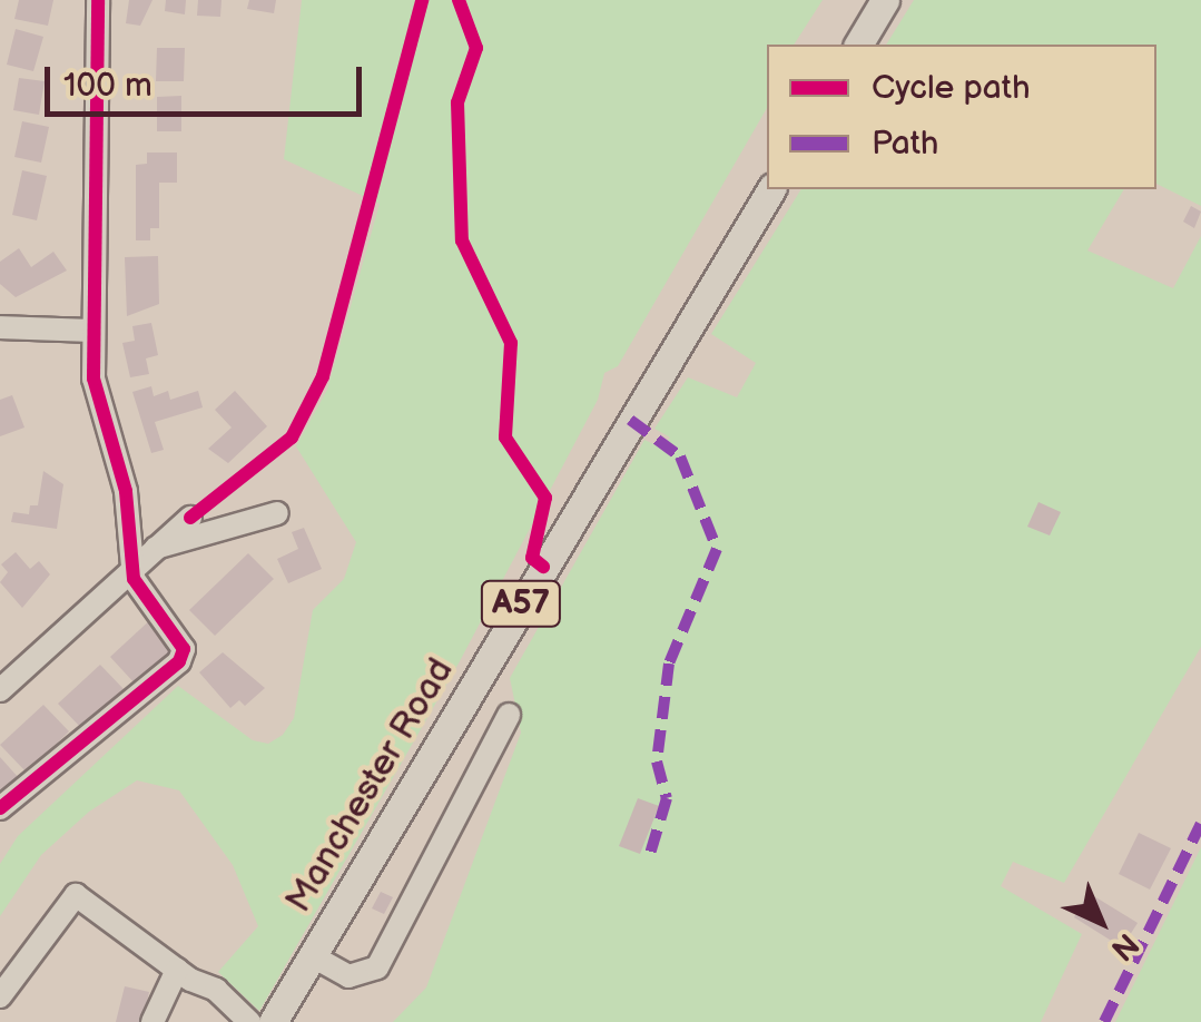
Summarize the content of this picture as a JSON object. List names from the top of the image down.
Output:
{
  "streets": {
    "main road": ["A57", "Manchester Road"]
  },
  "legend": ["Cycle path", "Path"],
  "scale_bar": "100 m",
  "north": "bottom right"
}
